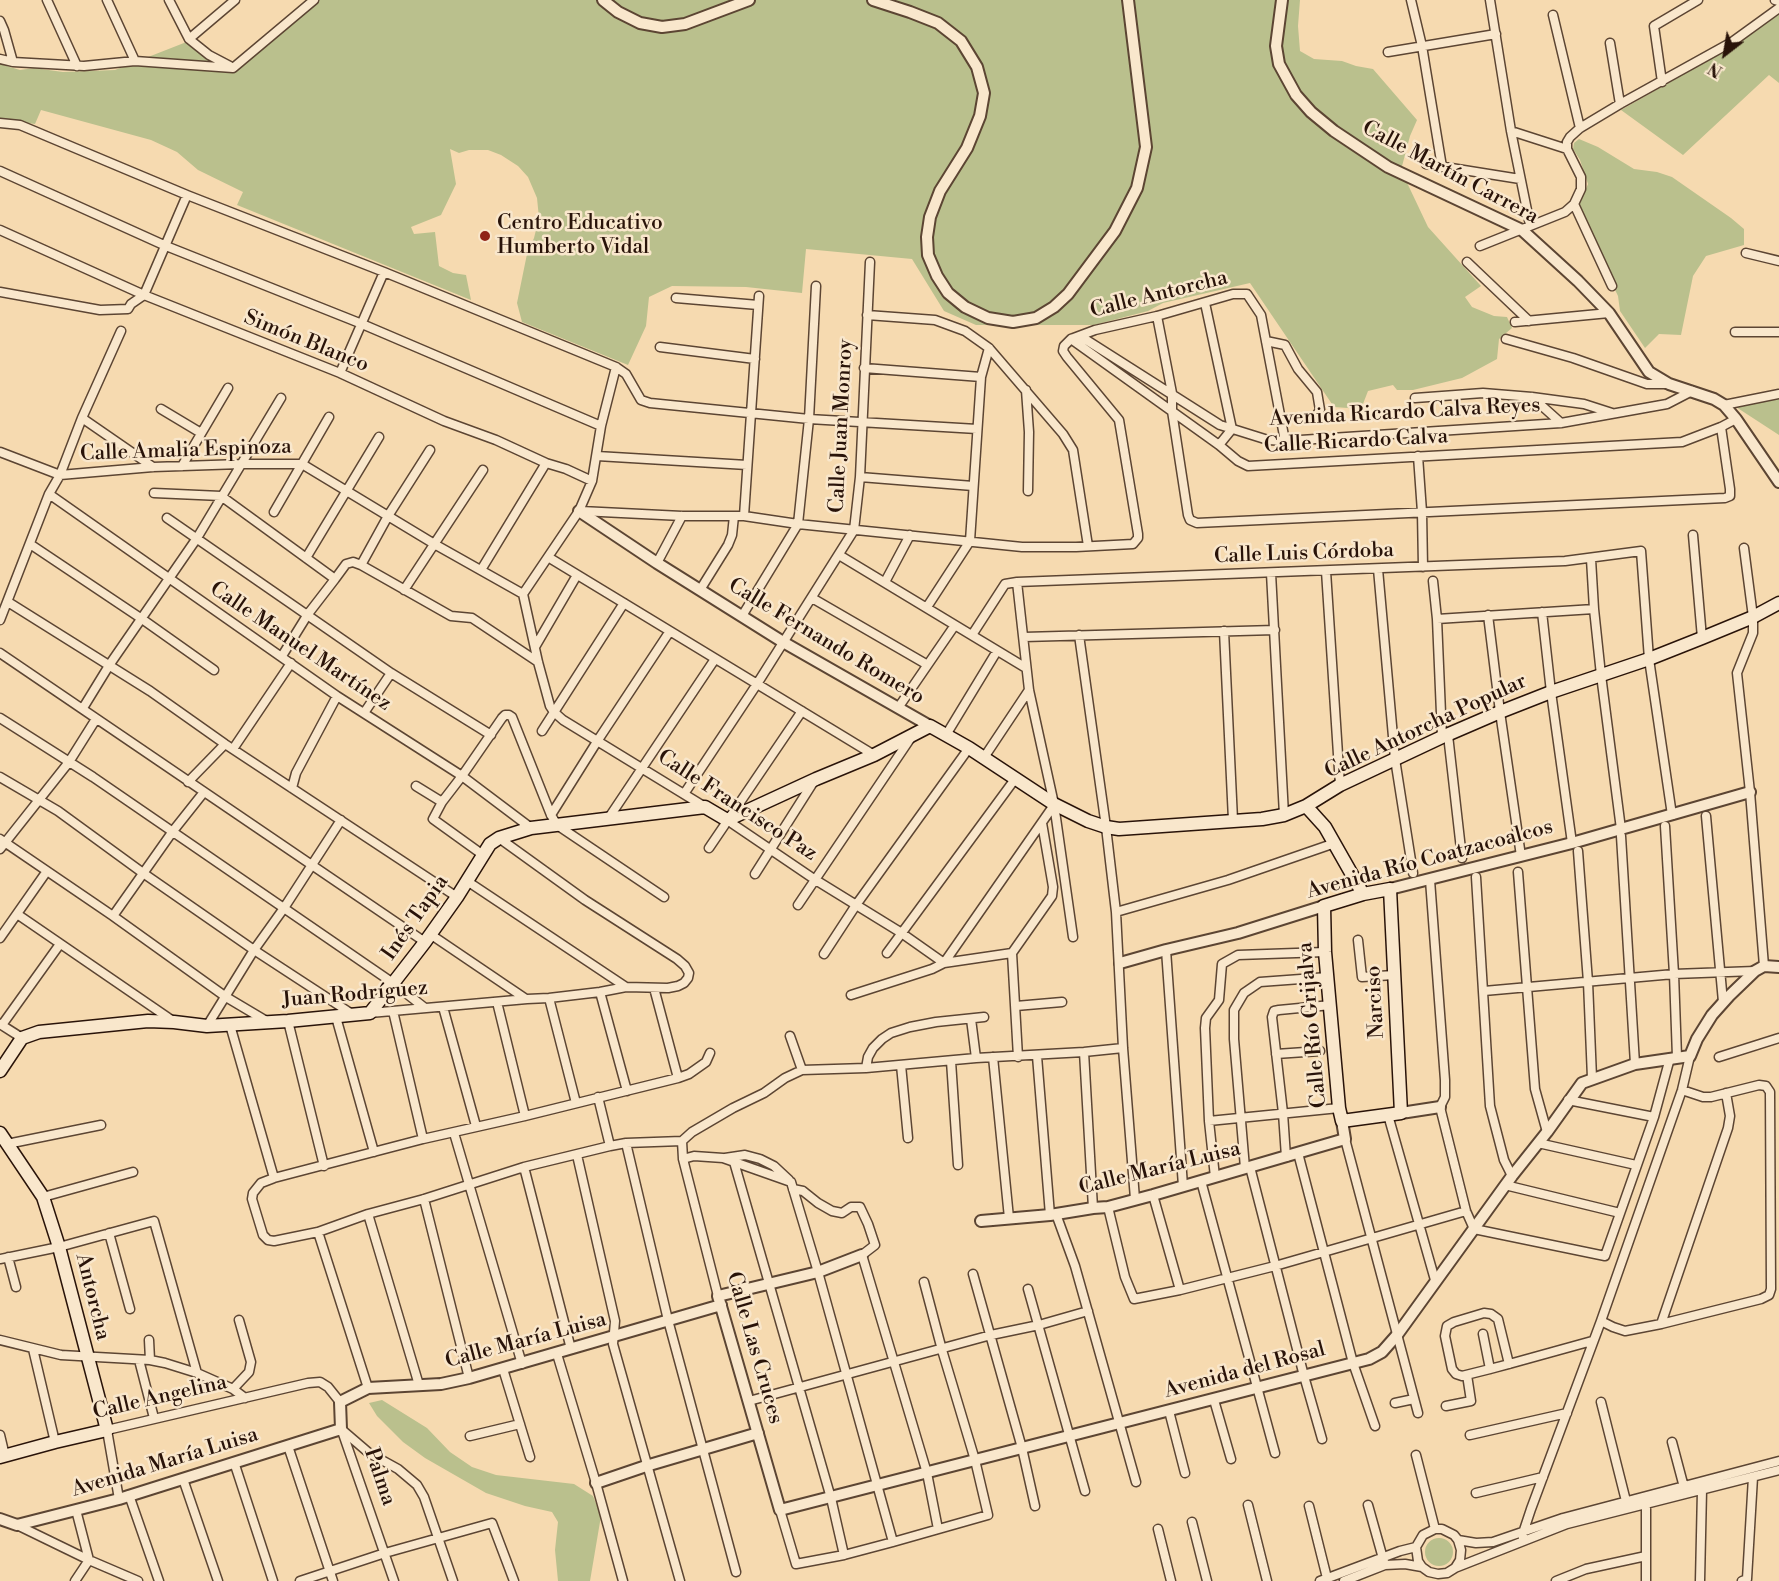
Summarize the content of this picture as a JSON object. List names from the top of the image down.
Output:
{
  "streets": {
    "main road": [
      "Calle Fernando Romero",
      "Calle Antorcha Popular",
      "Calle Francisco Paz",
      "Avenida Río Coatzacoalcos",
      "Inés Tapia",
      "Juan Rodríguez",
      "Narciso",
      "Calle Río Grijalva",
      "Antorcha",
      "Calle Angelina"
    ],
    "street": [
      "Calle Martín Carrera",
      "Calle Antorcha",
      "Simón Blanco",
      "Avenida Ricardo Calva Reyes",
      "Calle Juan Monroy",
      "Calle Ricardo Calva",
      "Calle Amalia Espinoza",
      "Calle Luis Córdoba",
      "Calle Manuel Martínez",
      "Calle María Luisa",
      "Calle Las Cruces",
      "Avenida del Rosal",
      "Avenida María Luisa",
      "Palma"
    ]
  },
  "crossings": [
    ["Calle Martín Carrera", "Avenida Ricardo Calva Reyes"],
    ["Calle Martín Carrera", "Calle Ricardo Calva"],
    ["Calle Antorcha", "Avenida Ricardo Calva Reyes"],
    ["Calle Antorcha", "Calle Ricardo Calva"],
    ["Avenida Ricardo Calva Reyes", "Calle Ricardo Calva"],
    ["Calle Juan Monroy", "Calle Fernando Romero"],
    ["Calle Juan Monroy", "Calle Francisco Paz"],
    ["Calle Luis Córdoba", "Calle Antorcha Popular"],
    ["Calle Fernando Romero", "Calle Antorcha Popular"],
    ["Avenida Río Coatzacoalcos", "Narciso"],
    ["Avenida Río Coatzacoalcos", "Calle Río Grijalva"],
    ["Inés Tapia", "Juan Rodríguez"],
    ["Calle Río Grijalva", "Calle María Luisa"],
    ["Calle María Luisa", "Calle Las Cruces"],
    ["Calle María Luisa", "Calle Angelina"],
    ["Calle María Luisa", "Palma"],
    ["Antorcha", "Calle Angelina"],
    ["Calle Las Cruces", "Avenida del Rosal"],
    ["Calle Angelina", "Palma"],
    ["Avenida María Luisa", "Palma"]
  ],
  "places": ["Centro Educativo Humberto Vidal"],
  "north": "bottom left"
}
